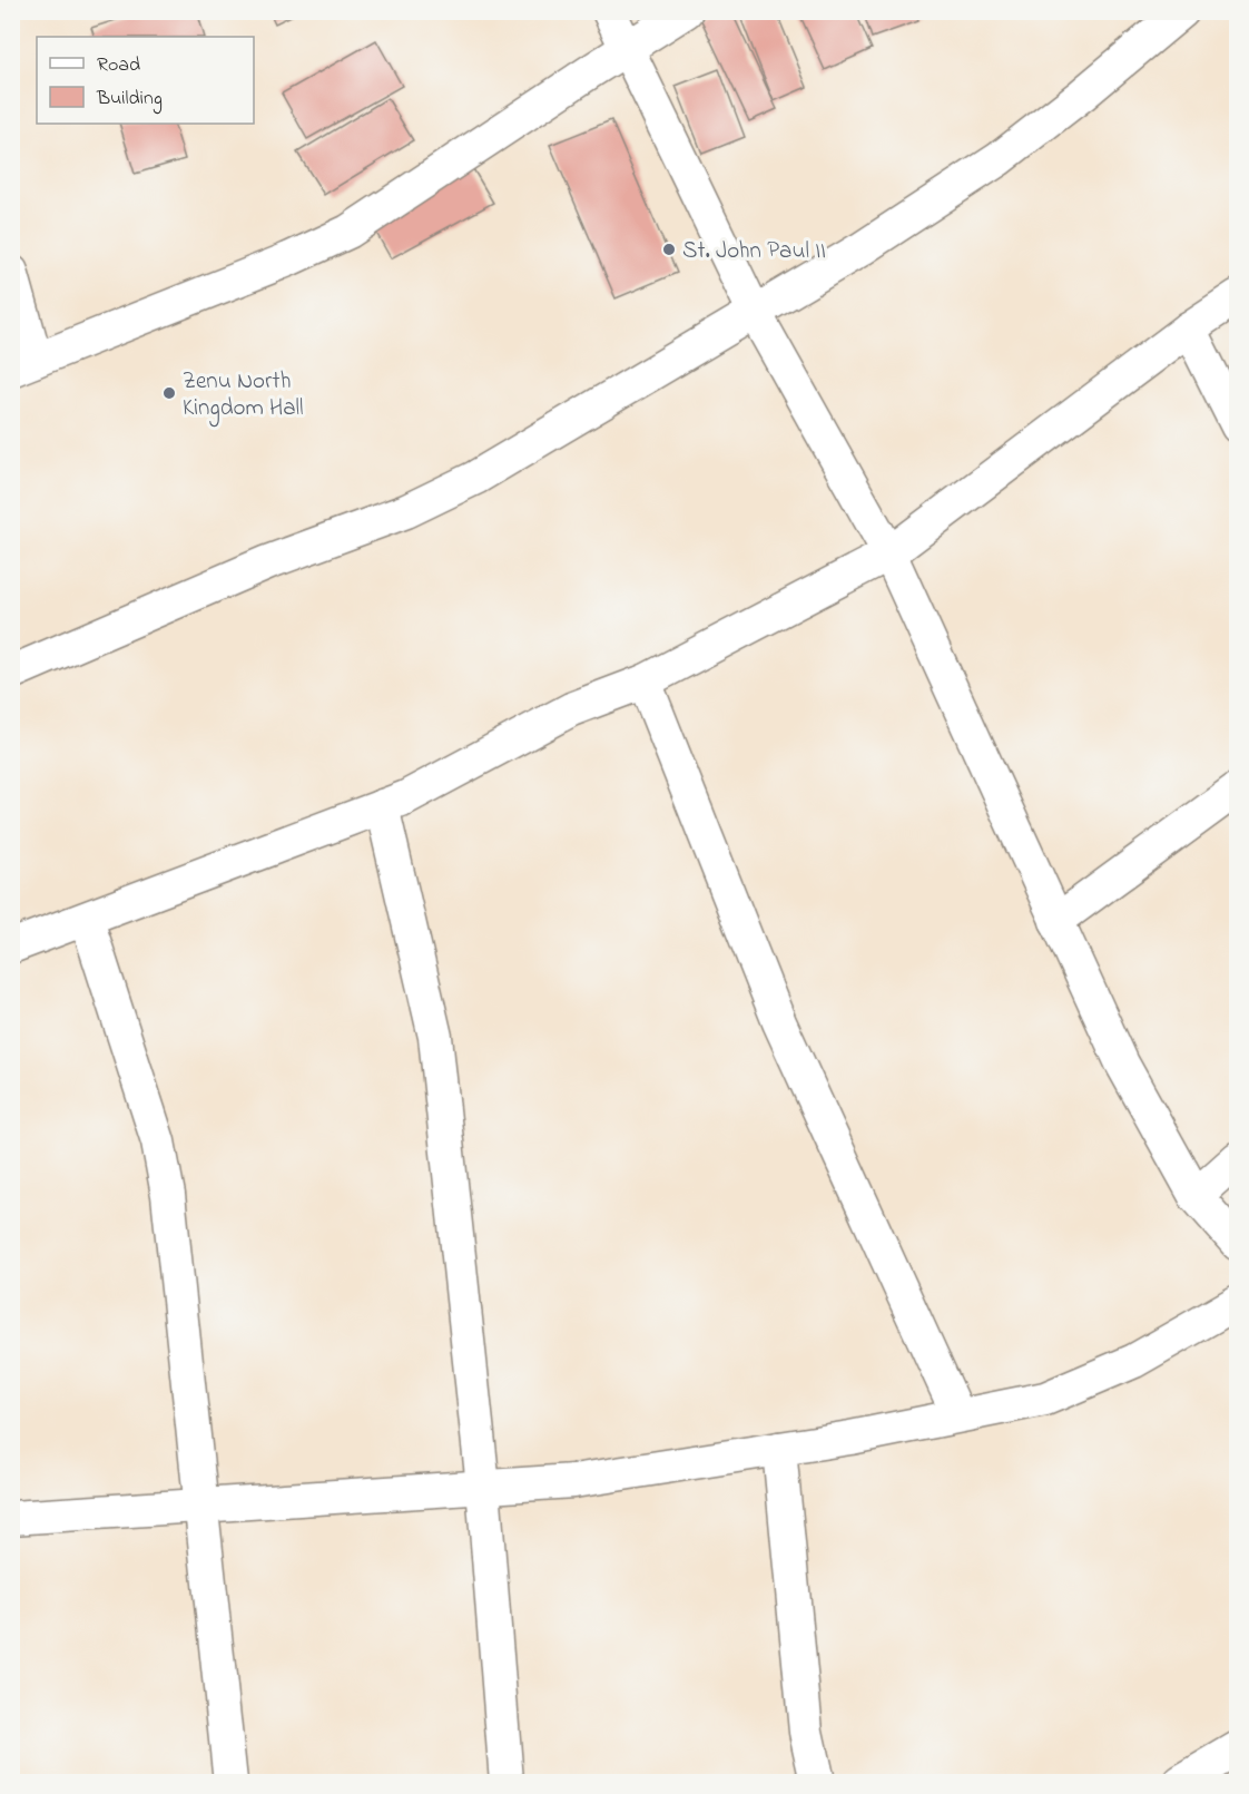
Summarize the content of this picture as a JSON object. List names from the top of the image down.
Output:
{
  "places": ["St. John Paul II", "Zenu North Kingdom Hall"],
  "legend": ["Road", "Building"]
}
